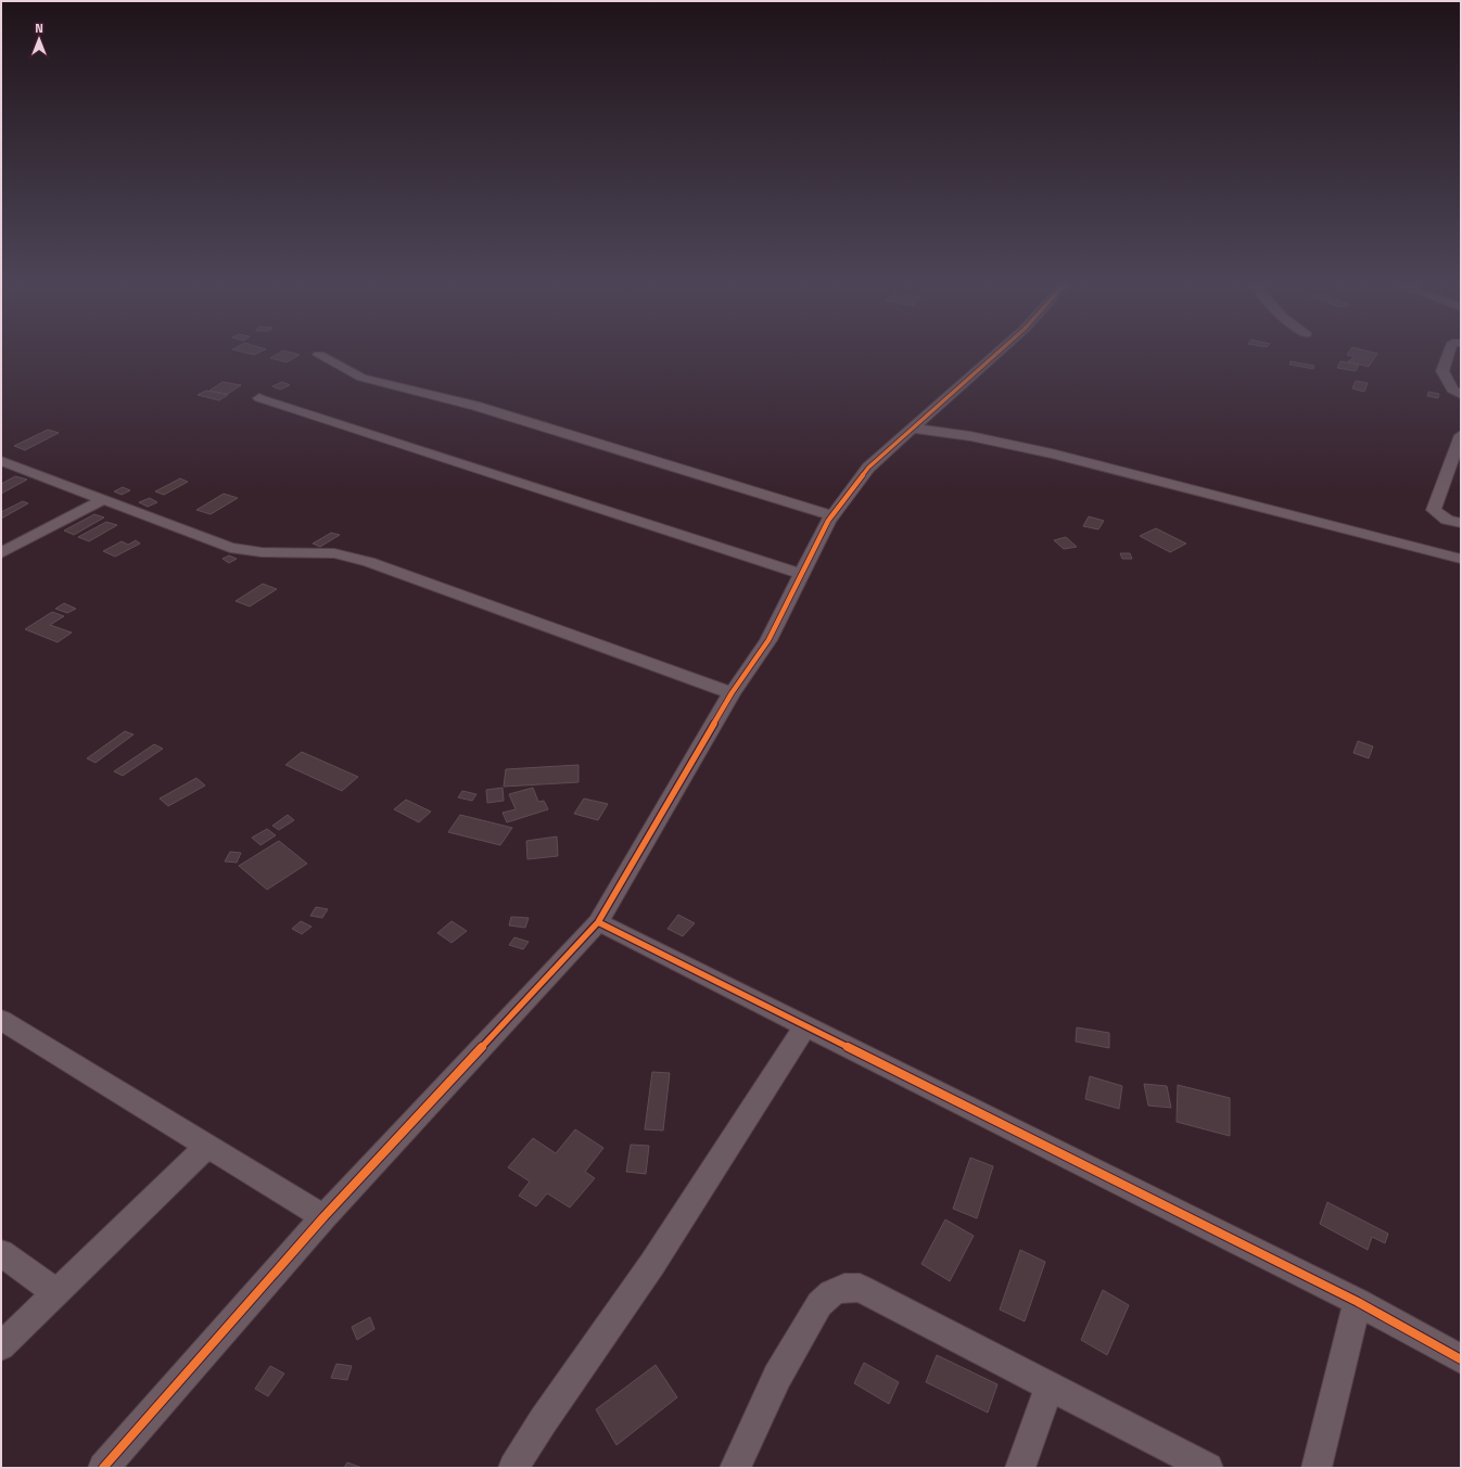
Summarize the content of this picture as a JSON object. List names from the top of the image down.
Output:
{
  "north": "top"
}
